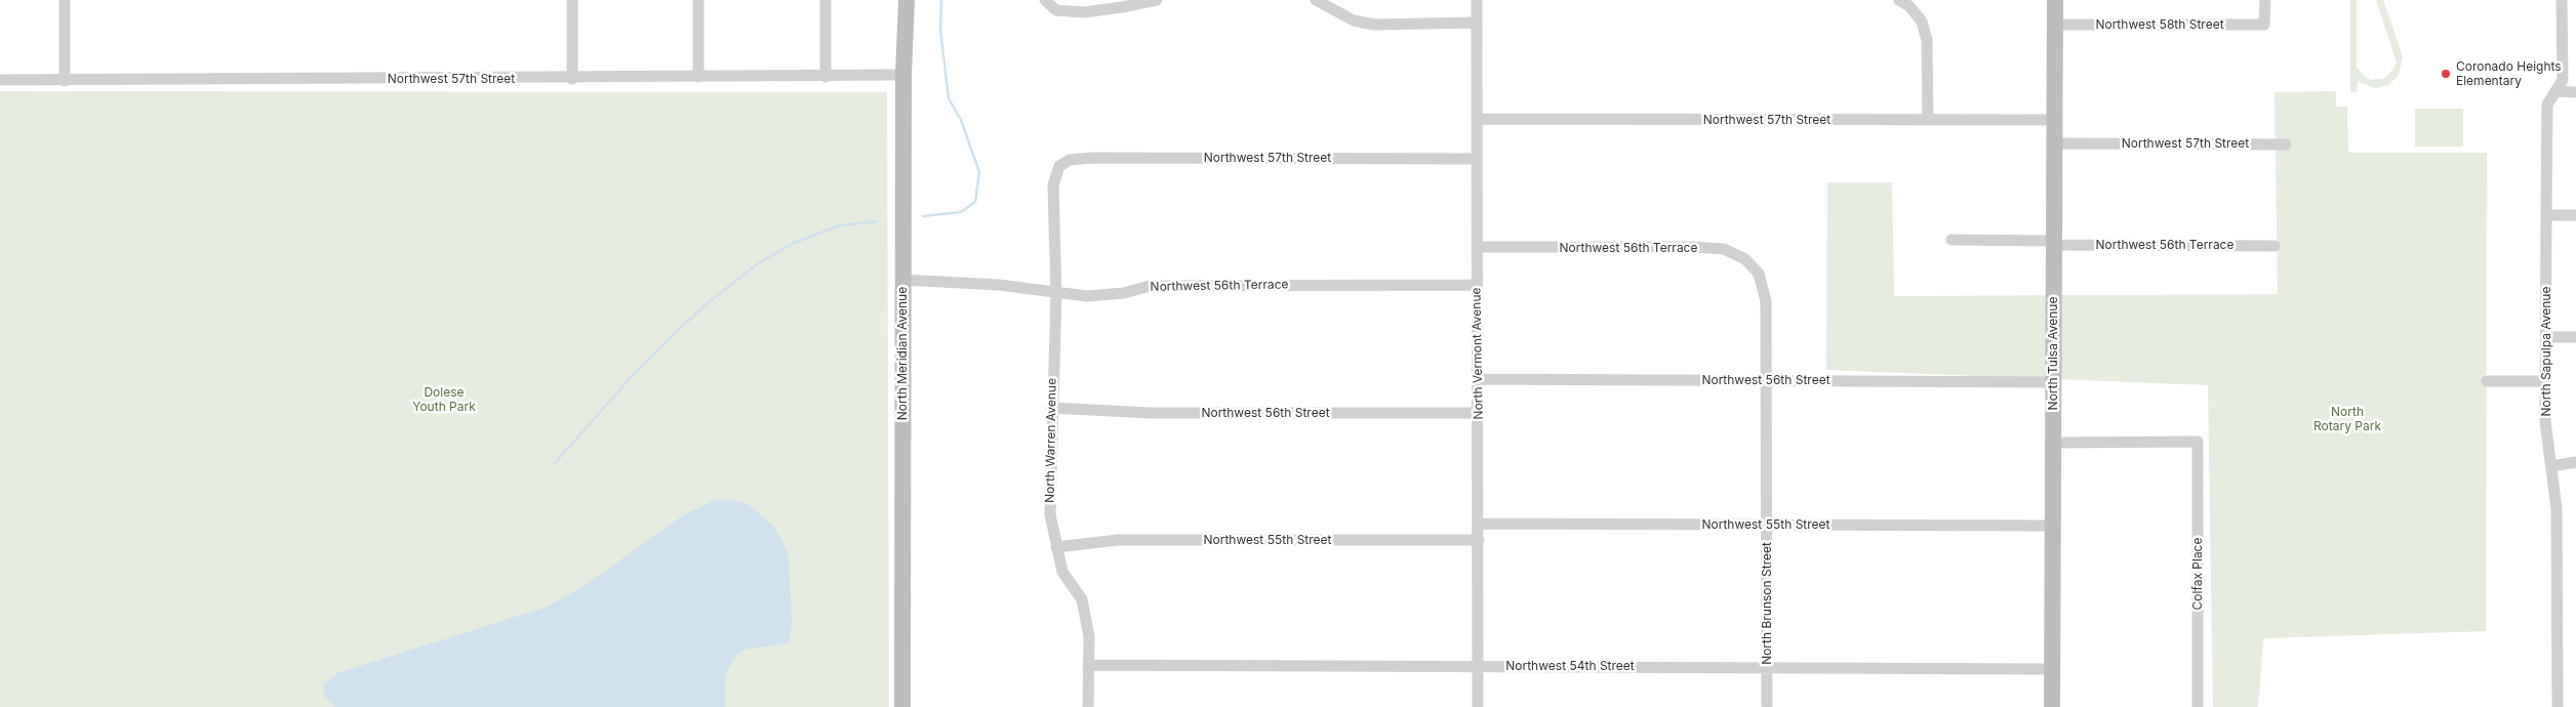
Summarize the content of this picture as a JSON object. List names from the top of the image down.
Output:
{
  "streets": {
    "street": [
      "Northwest 58th Street",
      "Northwest 57th Street",
      "Northwest 56th Terrace",
      "North Sapulpa Avenue",
      "North Meridian Avenue",
      "North Vermont Avenue",
      "North Tulsa Avenue",
      "Northwest 56th Street",
      "North Warren Avenue",
      "Northwest 55th Street",
      "Colfax Place",
      "North Brunson Street",
      "Northwest 54th Street"
    ]
  },
  "crossings": [
    ["Northwest 58th Street", "North Tulsa Avenue"],
    ["Northwest 57th Street", "North Meridian Avenue"],
    ["Northwest 57th Street", "North Vermont Avenue"],
    ["Northwest 57th Street", "North Tulsa Avenue"],
    ["Northwest 57th Street", "North Warren Avenue"],
    ["Northwest 56th Terrace", "North Meridian Avenue"],
    ["Northwest 56th Terrace", "North Vermont Avenue"],
    ["Northwest 56th Terrace", "North Tulsa Avenue"],
    ["Northwest 56th Terrace", "North Warren Avenue"],
    ["Northwest 56th Terrace", "North Brunson Street"],
    ["North Vermont Avenue", "Northwest 56th Street"],
    ["North Vermont Avenue", "Northwest 55th Street"],
    ["North Vermont Avenue", "Northwest 54th Street"],
    ["North Tulsa Avenue", "Northwest 56th Street"],
    ["North Tulsa Avenue", "Northwest 55th Street"],
    ["North Tulsa Avenue", "Colfax Place"],
    ["North Tulsa Avenue", "Northwest 54th Street"],
    ["Northwest 56th Street", "North Warren Avenue"],
    ["Northwest 56th Street", "North Brunson Street"],
    ["North Warren Avenue", "Northwest 55th Street"],
    ["North Warren Avenue", "Northwest 54th Street"],
    ["Northwest 55th Street", "North Brunson Street"],
    ["North Brunson Street", "Northwest 54th Street"]
  ],
  "parks": ["Dolese Youth Park", "North Rotary Park"],
  "places": ["Coronado Heights Elementary"]
}
